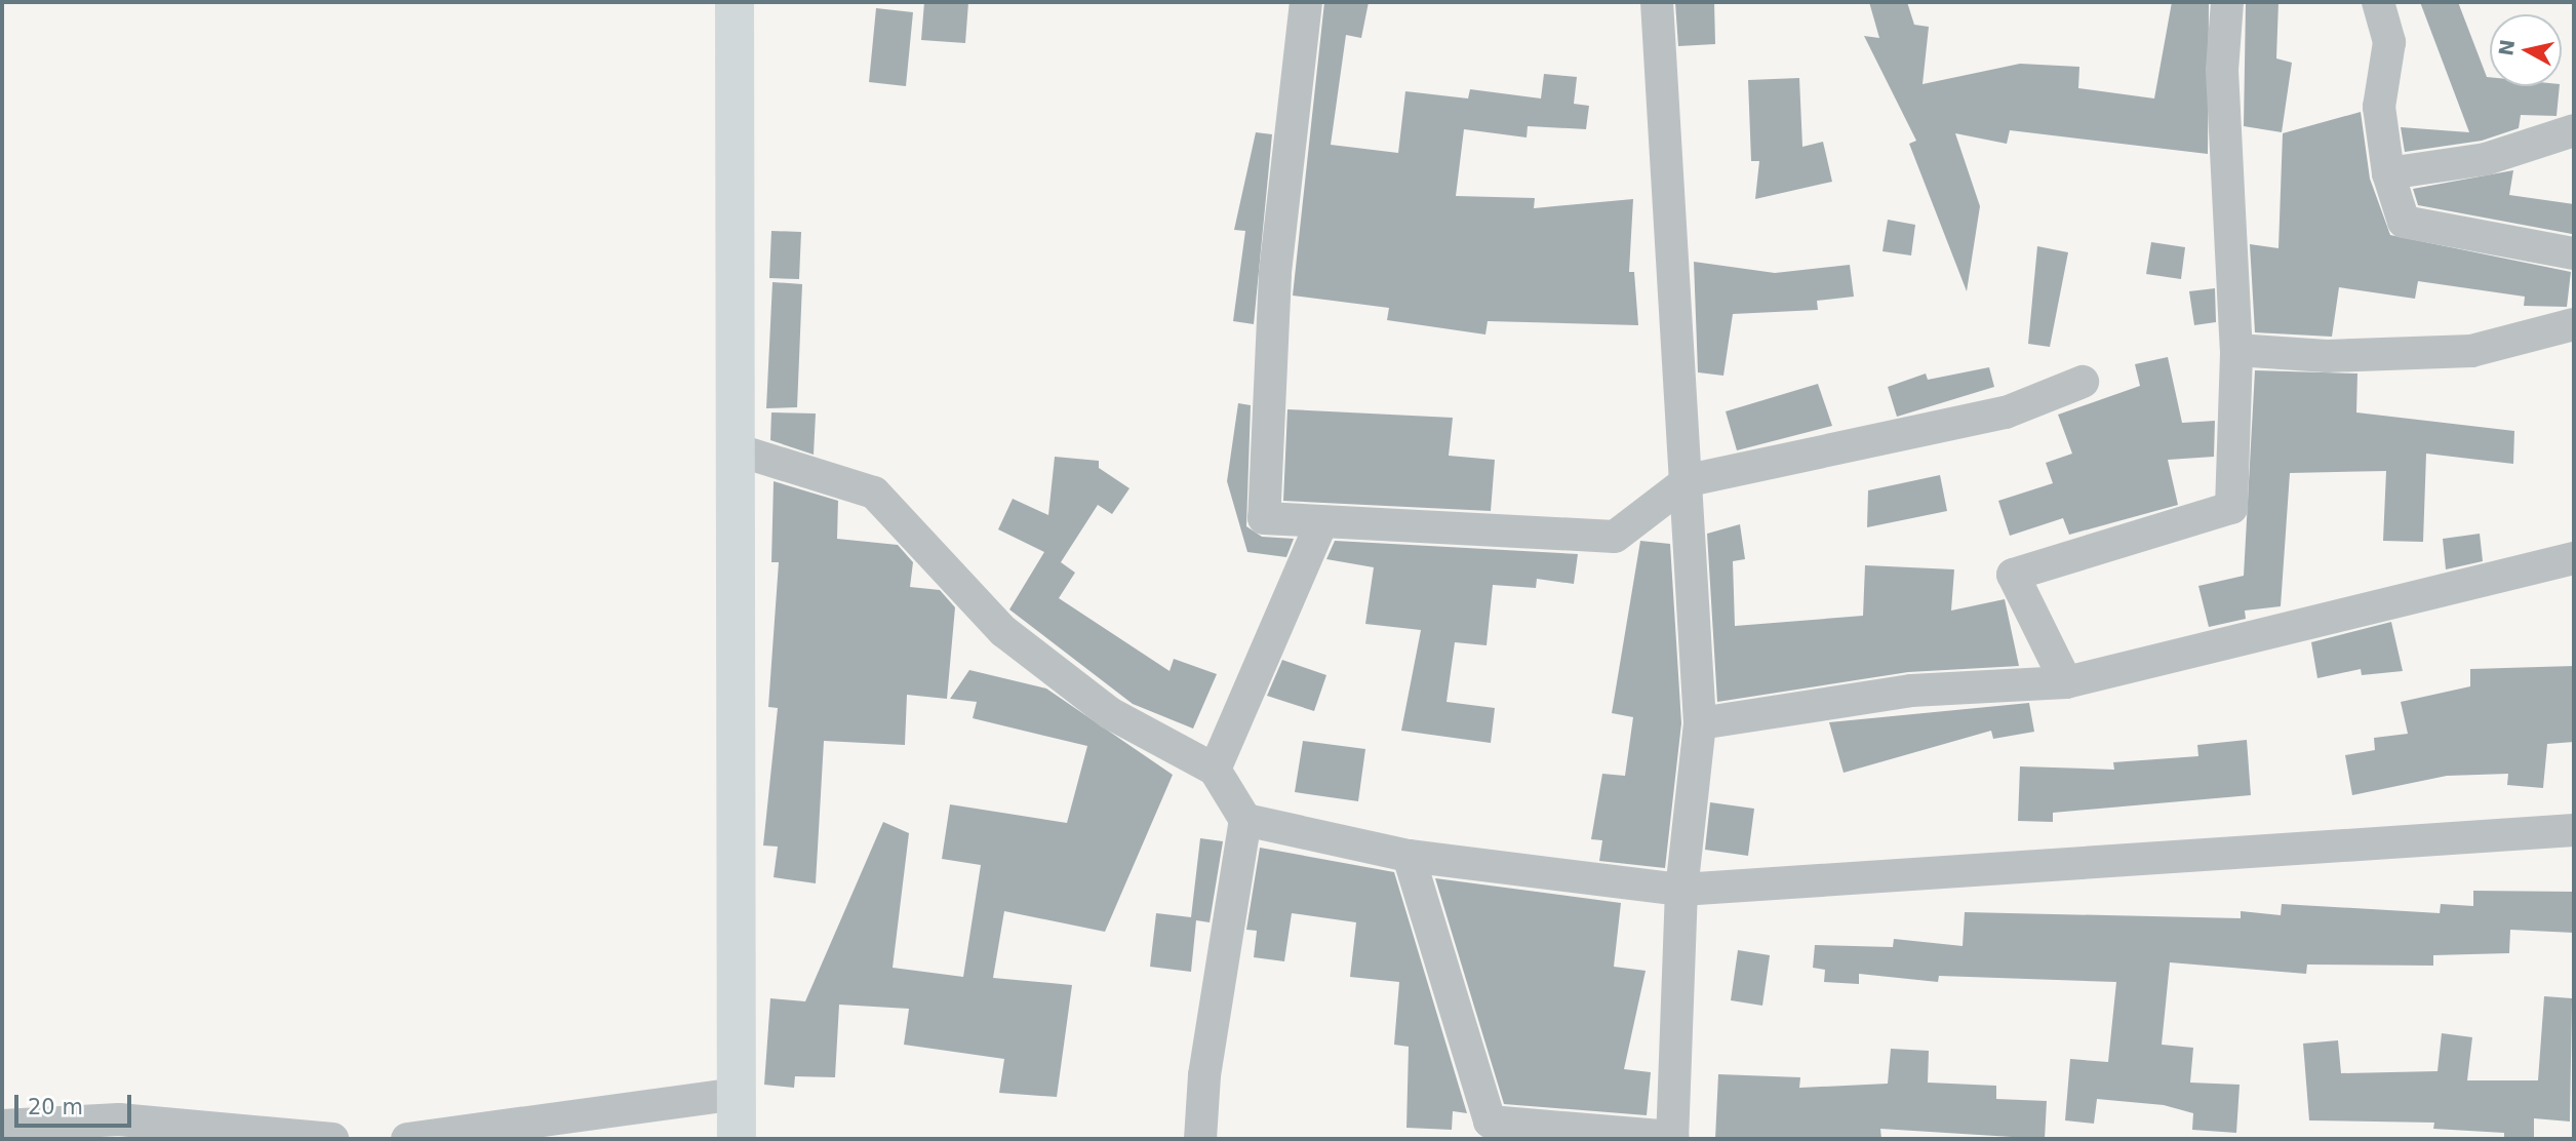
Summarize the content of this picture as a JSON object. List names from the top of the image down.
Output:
{
  "scale_bar": "20 m",
  "north": "left"
}
